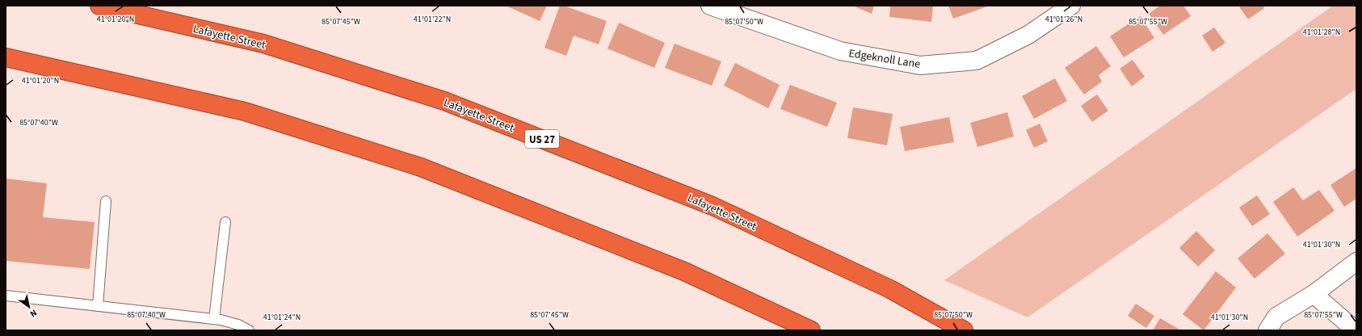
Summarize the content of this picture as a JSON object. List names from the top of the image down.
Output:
{
  "streets": {
    "highway": ["Lafayette Street", "US 27"],
    "street": ["Edgeknoll Lane"]
  },
  "north": "bottom right",
  "coordinates": [
    "41°01'20\"N",
    "41°01'22\"N",
    "41°01'26\"N",
    "85°07'45\"W",
    "85°07'50\"W",
    "85°07'55\"W",
    "41°01'28\"N",
    "85°07'40\"W",
    "41°01'30\"N",
    "41°01'24\"N"
  ]
}
